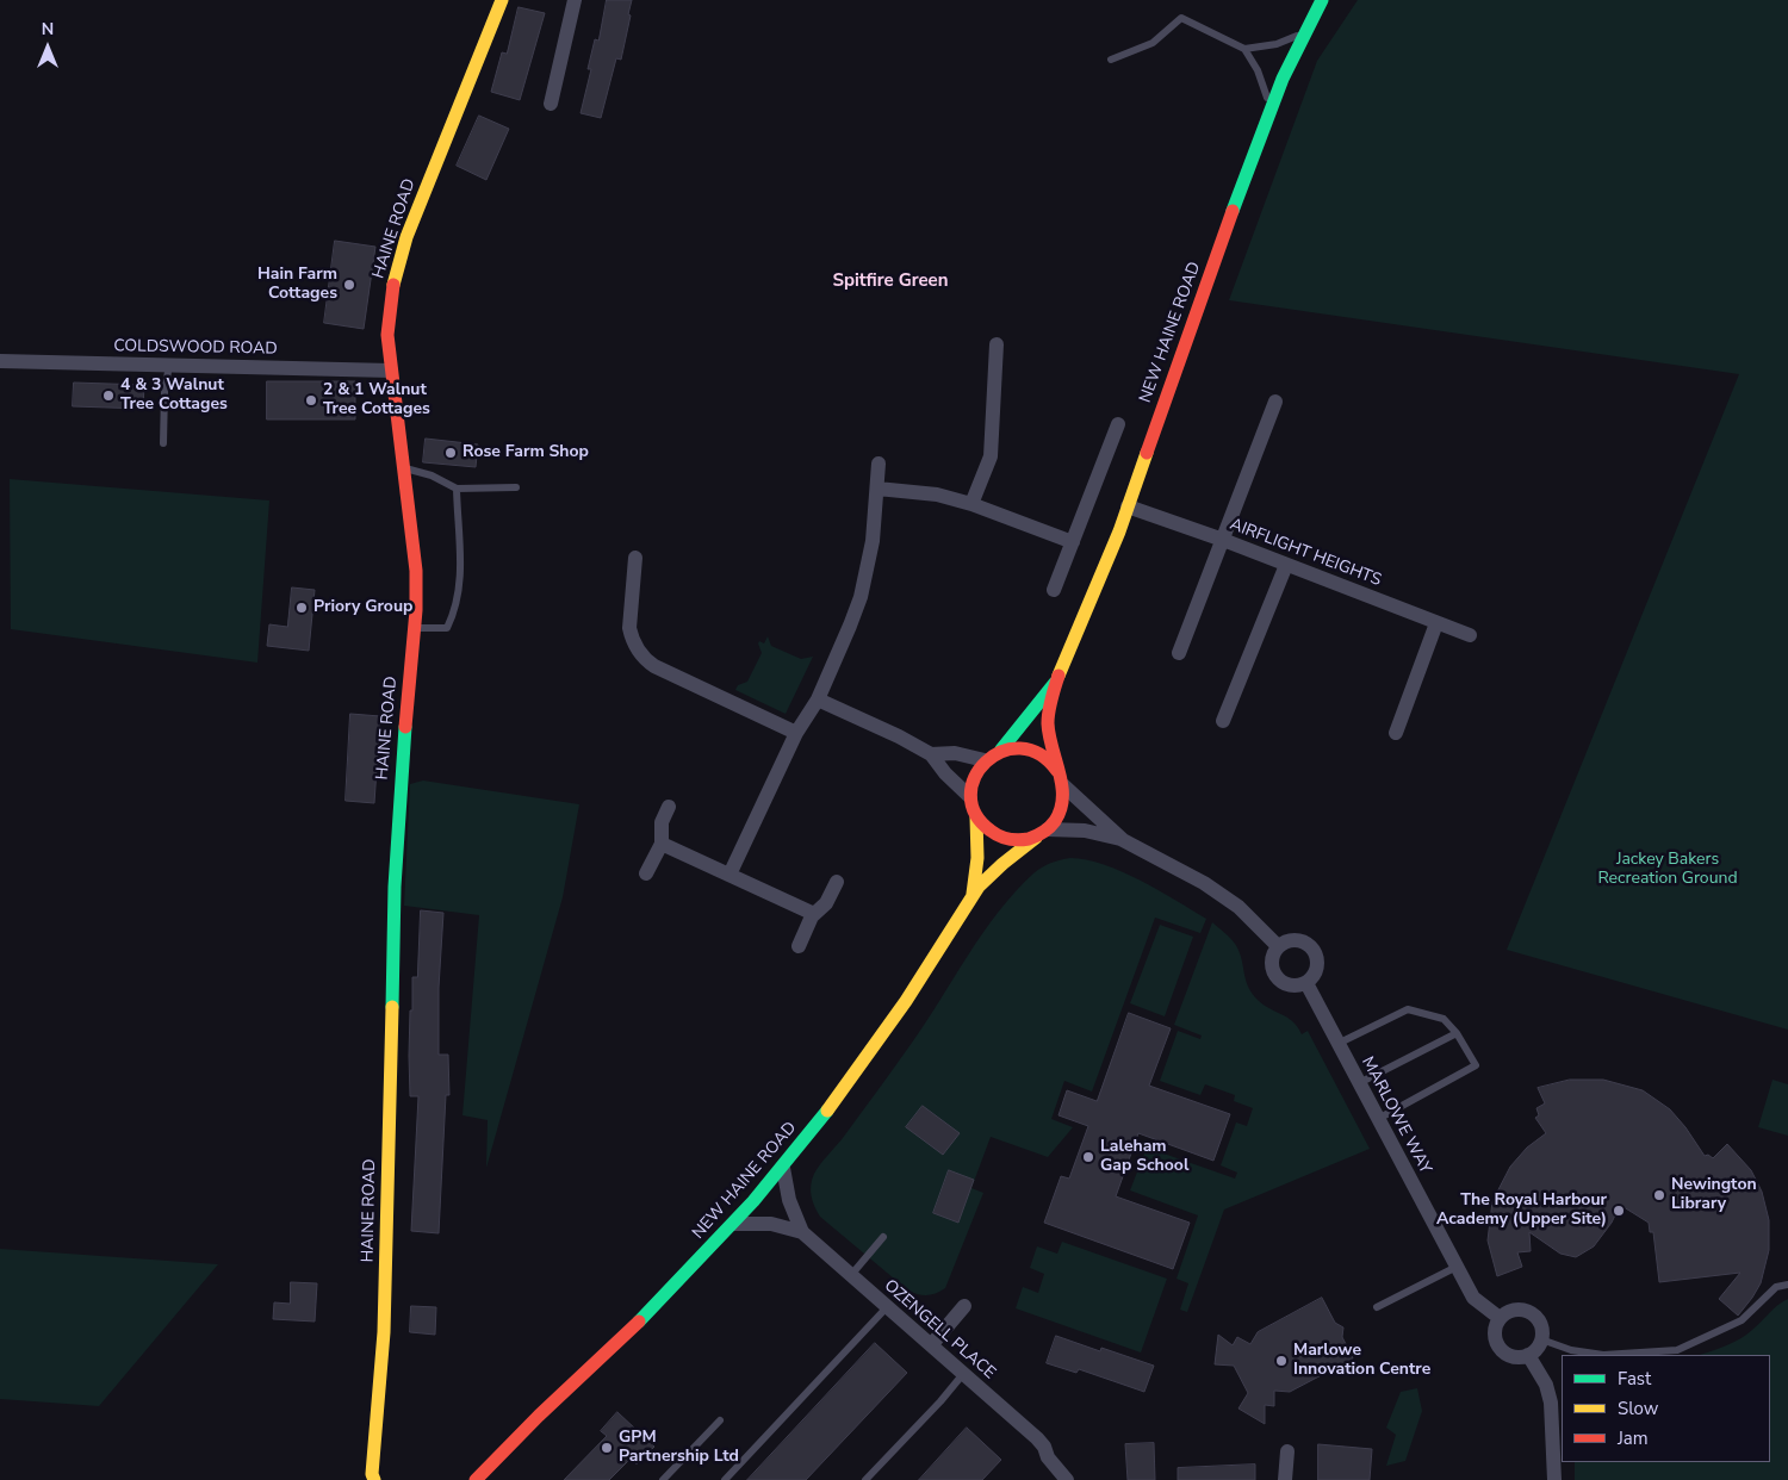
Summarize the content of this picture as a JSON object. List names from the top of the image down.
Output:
{
  "streets": {
    "main road": ["HAINE ROAD", "NEW HAINE ROAD"],
    "street": [
      "COLDSWOOD ROAD",
      "AIRFLIGHT HEIGHTS",
      "MARLOWE WAY",
      "OZENGELL PLACE"
    ]
  },
  "crossings": [
    ["HAINE ROAD", "COLDSWOOD ROAD"],
    ["NEW HAINE ROAD", "AIRFLIGHT HEIGHTS"],
    ["NEW HAINE ROAD", "OZENGELL PLACE"]
  ],
  "districts": ["Spitfire Green"],
  "parks": ["Jackey Bakers Recreation Ground"],
  "places": [
    "Hain Farm Cottages",
    "4 & 3 Walnut Tree Cottages",
    "2 & 1 Walnut Tree Cottages",
    "Rose Farm Shop",
    "Priory Group",
    "Laleham Gap School",
    "Newington Library",
    "The Royal Harbour Academy (Upper Site)",
    "Marlowe Innovation Centre",
    "GPM Partnership Ltd"
  ],
  "legend": ["Fast", "Slow", "Jam"],
  "north": "top"
}
